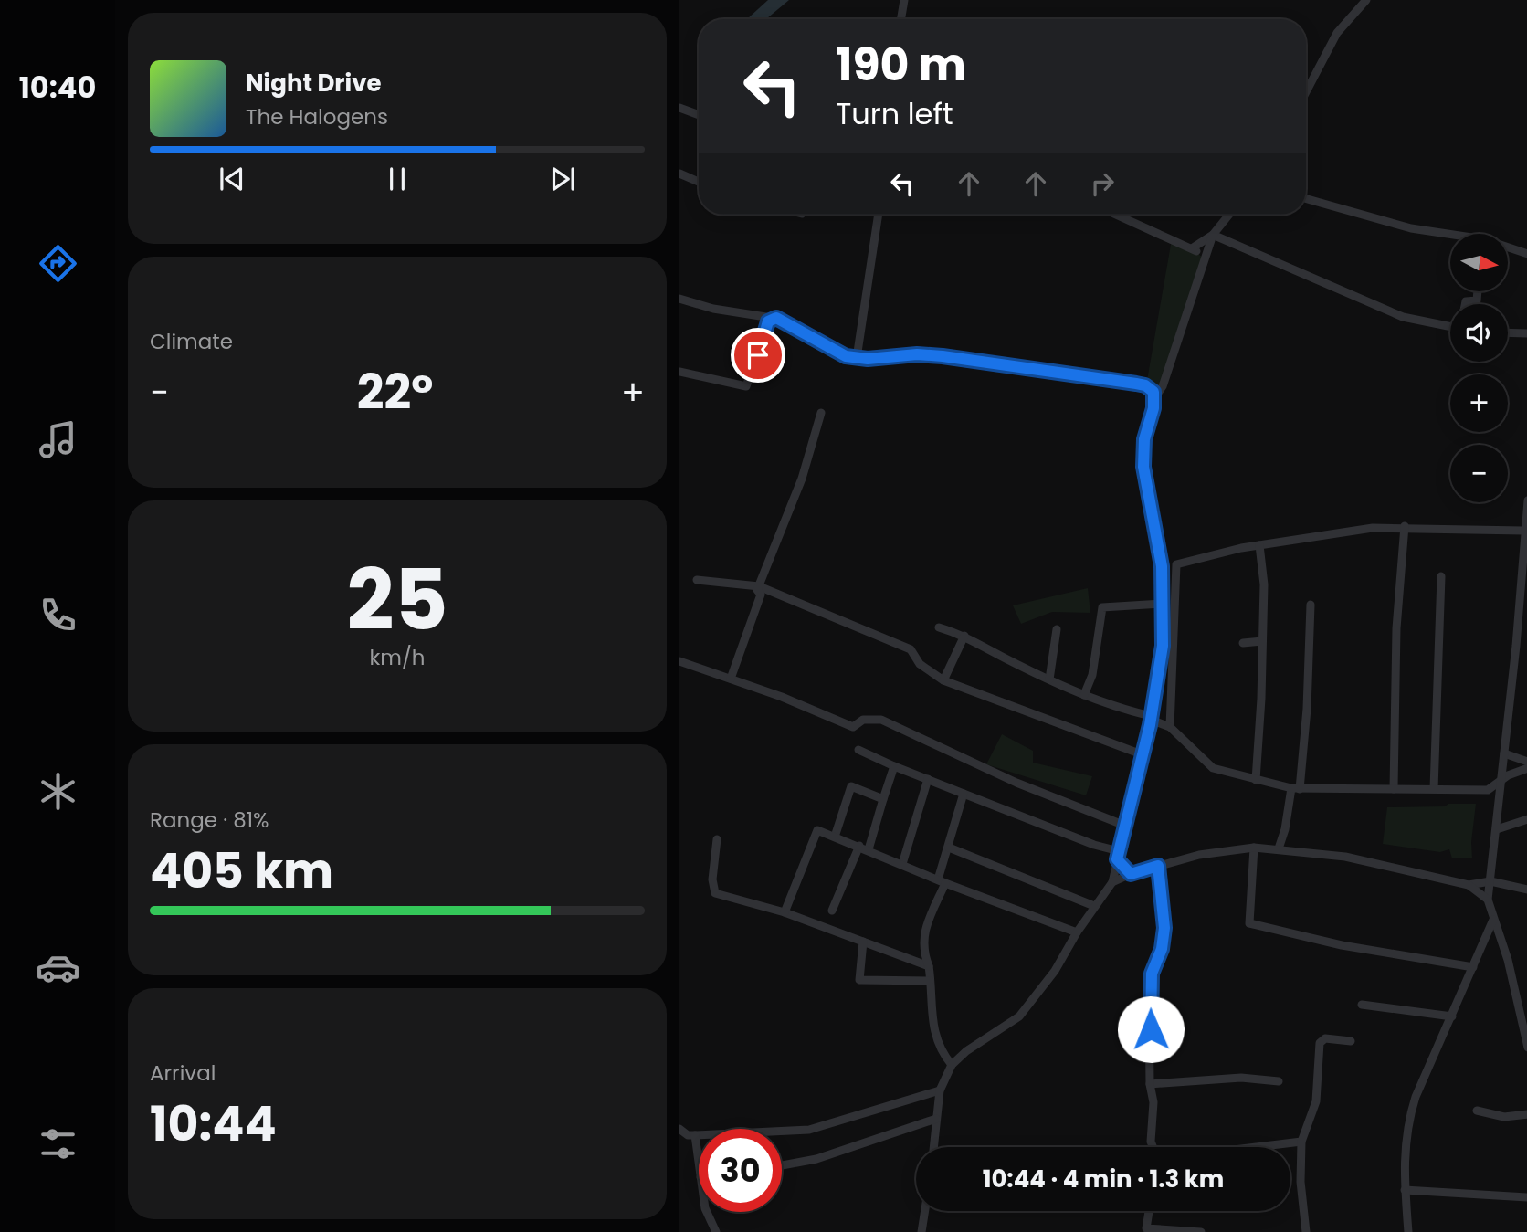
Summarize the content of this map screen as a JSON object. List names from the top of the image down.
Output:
{
  "north": "right",
  "page": {
    "tabs": "10:40",
    "turn": ["190 m", "Turn left"],
    "song": ["Night Drive", "The Halogens"],
    "map_buttons": ["+", "−"],
    "tile": [
      "Climate",
      ["25", "km/h"],
      ["Range · 81%", "405 km"],
      ["Arrival", "10:44"]
    ],
    "heat": ["−", "22°", "+"],
    "limit": "30",
    "trip": "10:44 · 4 min · 1.3 km"
  }
}
